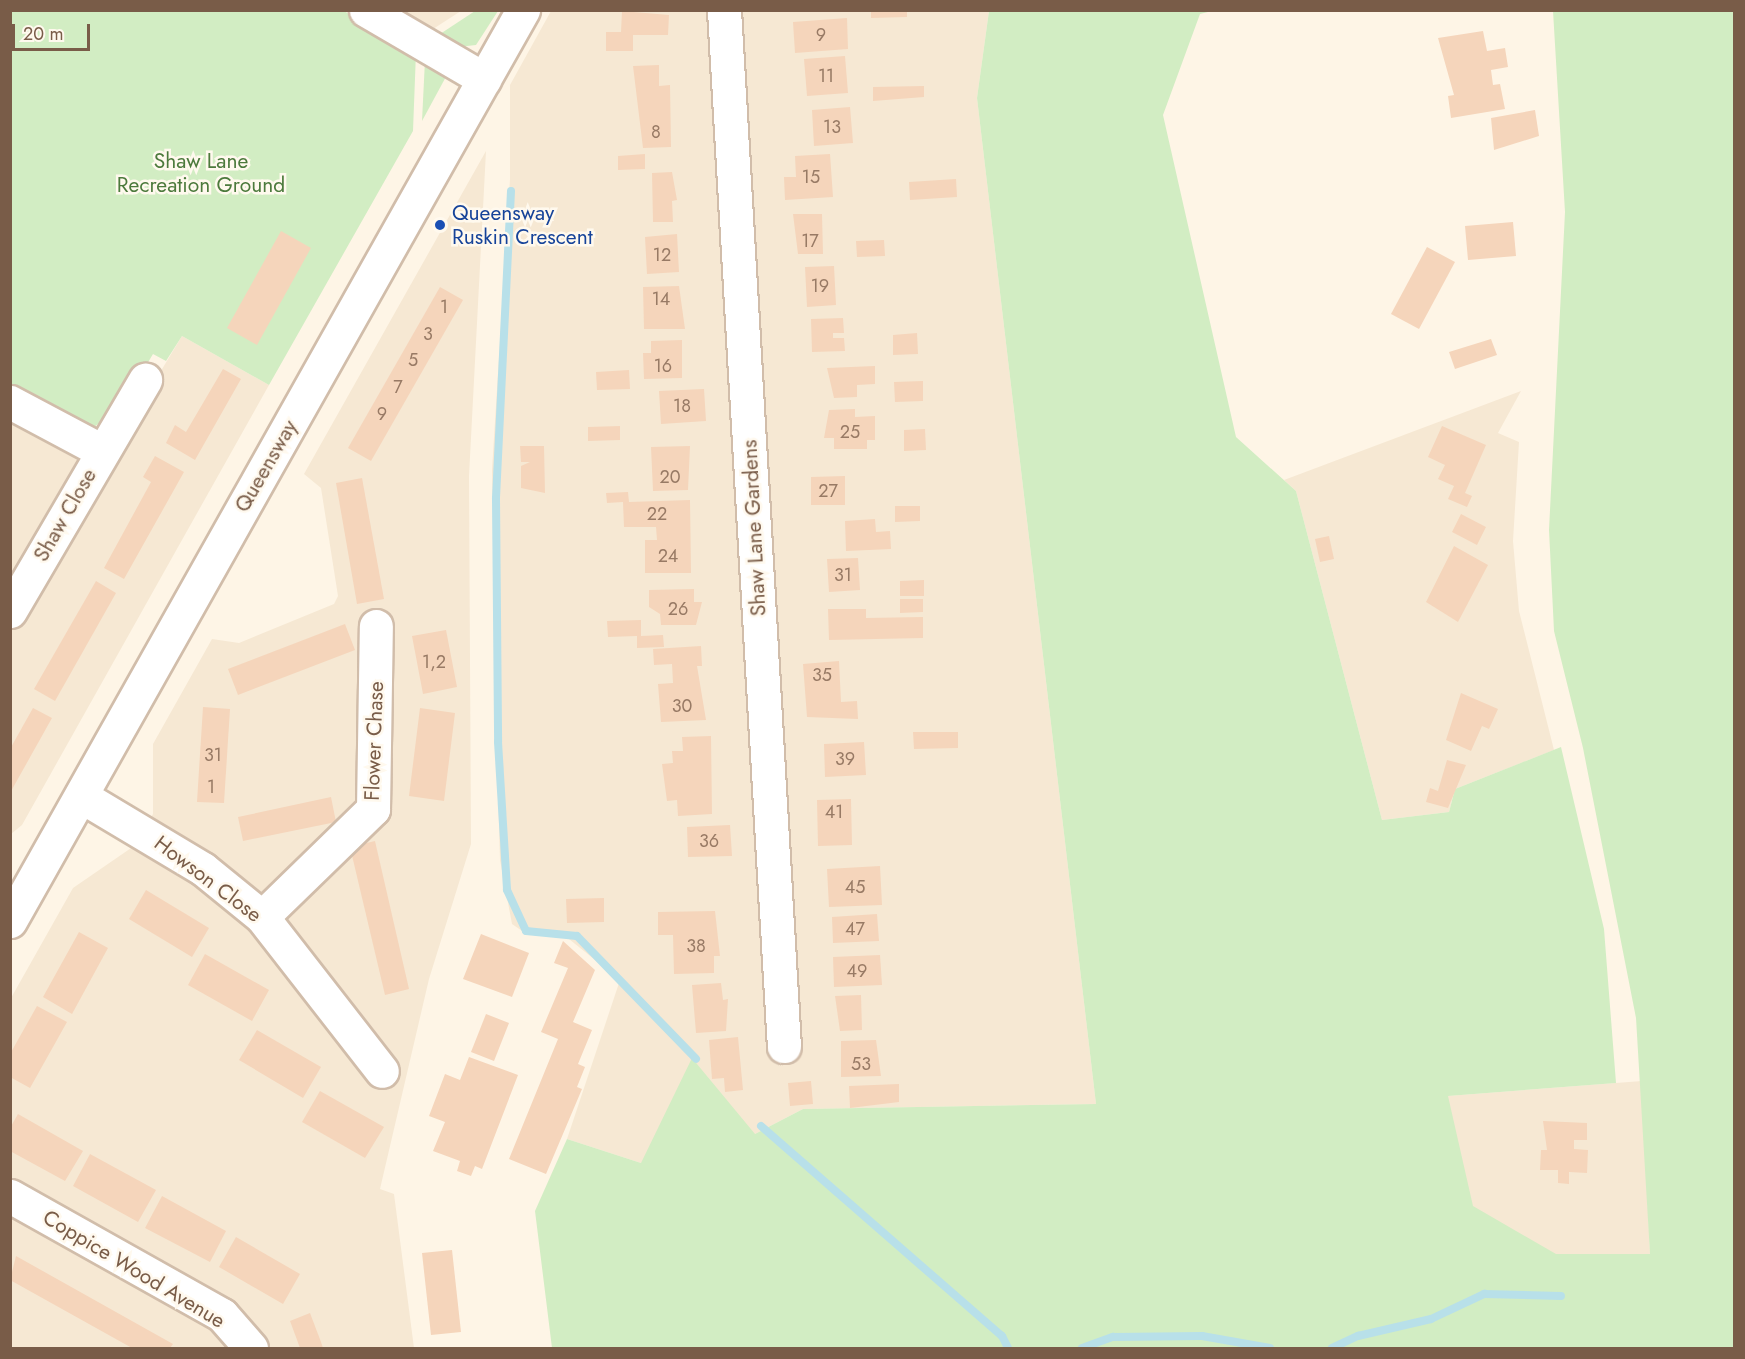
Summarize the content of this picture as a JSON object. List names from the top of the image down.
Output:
{
  "streets": {
    "street": [
      "Queensway",
      "Shaw Close",
      "Shaw Lane Gardens",
      "Flower Chase",
      "Howson Close",
      "Coppice Wood Avenue"
    ]
  },
  "crossings": [
    ["Queensway", "Howson Close"],
    ["Flower Chase", "Howson Close"]
  ],
  "parks": ["Shaw Lane Recreation Ground"],
  "places": ["Queensway Ruskin Crescent"],
  "house_numbers": [
    "9",
    "11",
    "13",
    "8",
    "15",
    "17",
    "12",
    "19",
    "14",
    "1",
    "3",
    "5",
    "16",
    "7",
    "18",
    "9",
    "25",
    "20",
    "27",
    "22",
    "24",
    "31",
    "26",
    "1,2",
    "35",
    "30",
    "31",
    "39",
    "1",
    "41",
    "36",
    "45",
    "47",
    "38",
    "49",
    "53"
  ],
  "scale_bar": "20 m"
}
